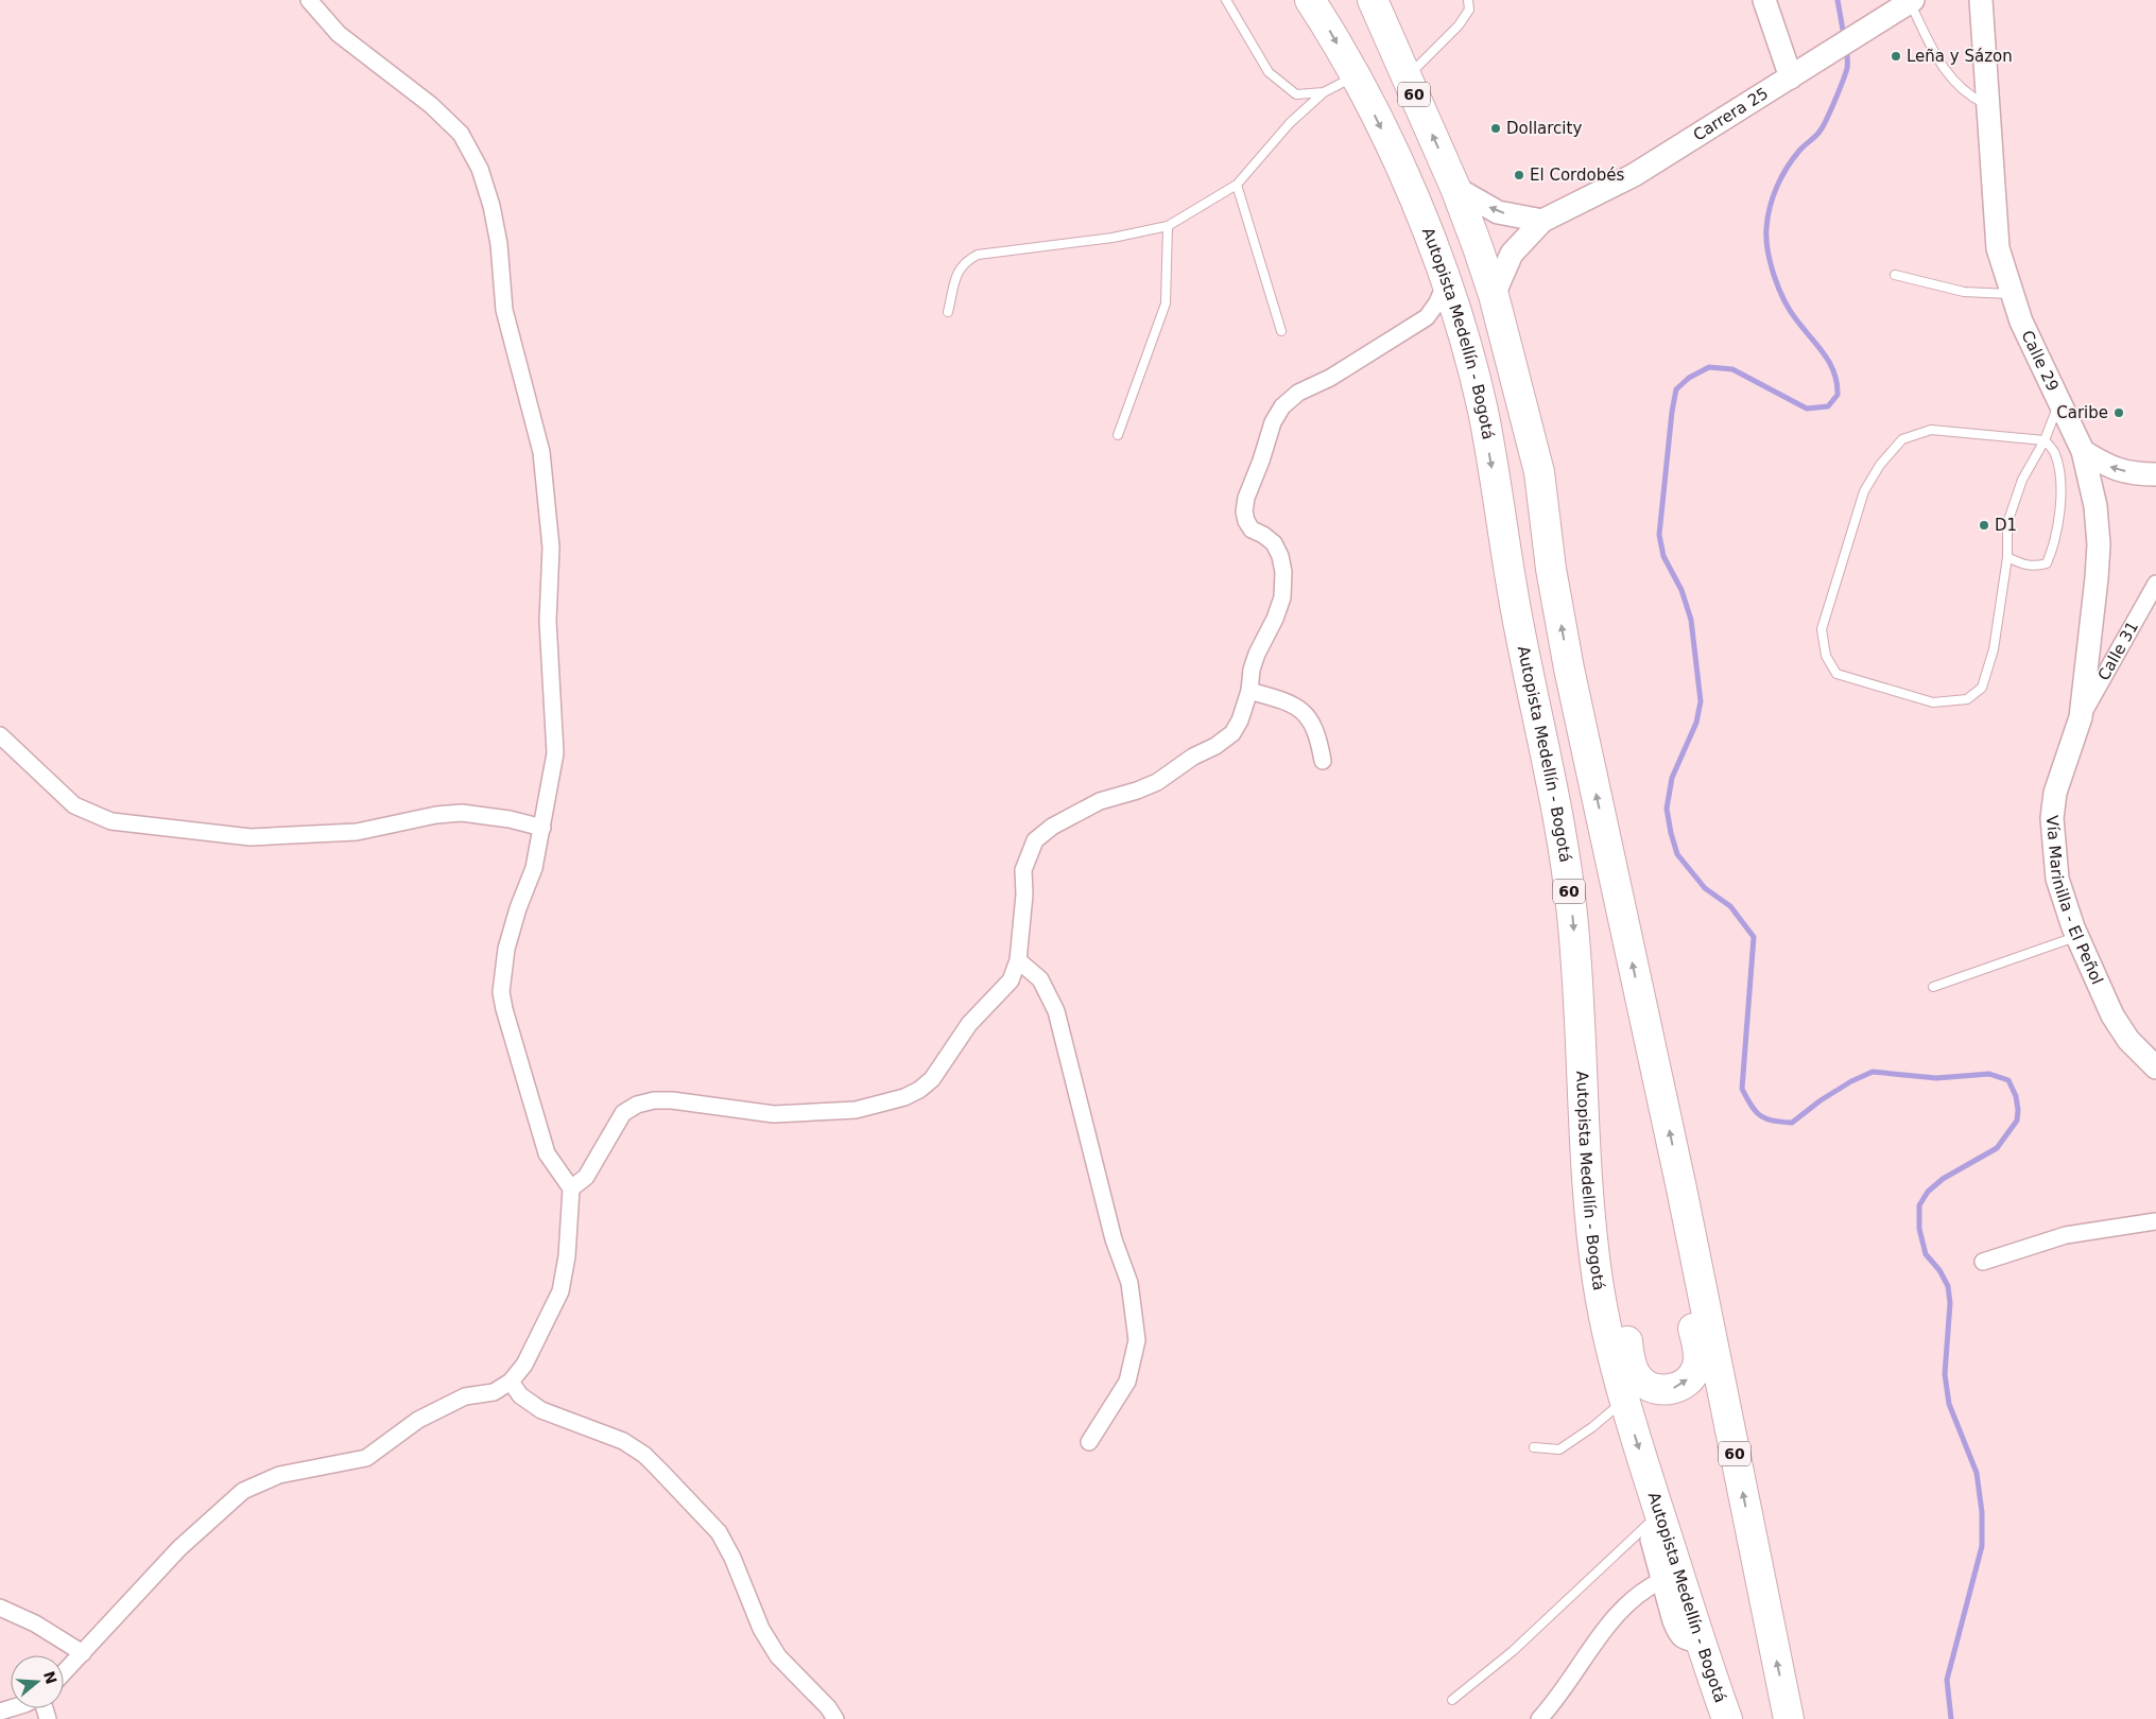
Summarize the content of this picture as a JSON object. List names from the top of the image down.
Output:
{
  "streets": {
    "highway": ["60", "Autopista Medellín - Bogotá"],
    "main road": ["Carrera 25", "Calle 29", "Vía Marinilla - El Peñol"],
    "street": ["Calle 31"]
  },
  "crossings": [
    ["60", "Carrera 25"],
    ["Calle 29", "Calle 31"],
    ["Calle 29", "Vía Marinilla - El Peñol"],
    ["Calle 31", "Vía Marinilla - El Peñol"]
  ],
  "places": [
    "Leña y Sázon",
    "Dollarcity",
    "El Cordobés",
    "Caribe",
    "D1"
  ],
  "north": "right"
}
